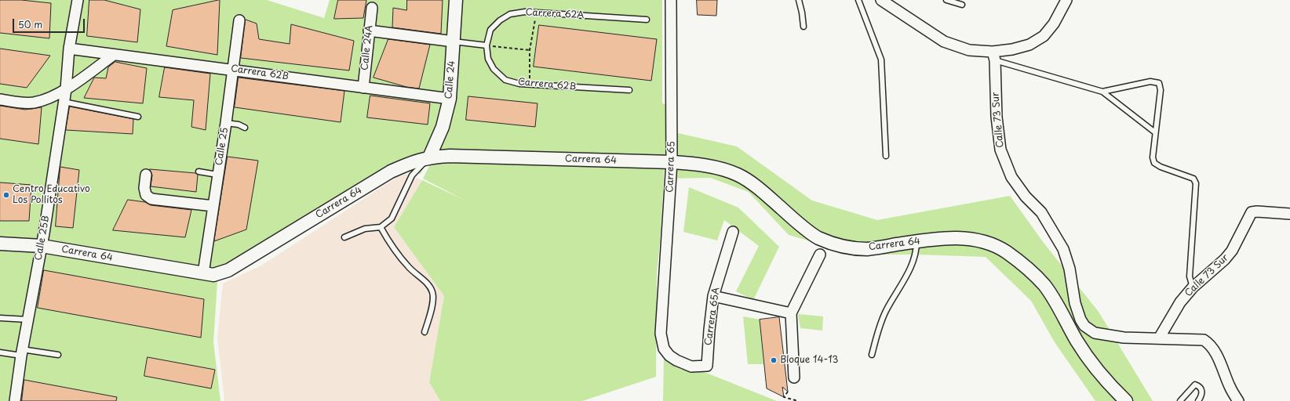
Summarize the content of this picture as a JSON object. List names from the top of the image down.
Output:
{
  "streets": {
    "street": [
      "Calle 24A",
      "Carrera 62B",
      "Calle 24",
      "Calle 73 Sur",
      "Calle 25",
      "Carrera 64",
      "Carrera 65",
      "Calle 25B",
      "Carrera 65A"
    ],
    "lane": ["Carrera 62A"]
  },
  "crossings": [
    ["Carrera 62A", "Carrera 62B"],
    ["Calle 24A", "Carrera 62B"],
    ["Carrera 62B", "Calle 24"],
    ["Carrera 62B", "Calle 25"],
    ["Carrera 62B", "Calle 25B"],
    ["Calle 24", "Carrera 64"],
    ["Calle 25", "Carrera 64"],
    ["Carrera 64", "Carrera 65"],
    ["Carrera 64", "Calle 25B"],
    ["Carrera 65", "Carrera 65A"]
  ],
  "places": ["Centro Educativo Los Pollitos", "Bloque 14-13"],
  "scale_bar": "50 m"
}
